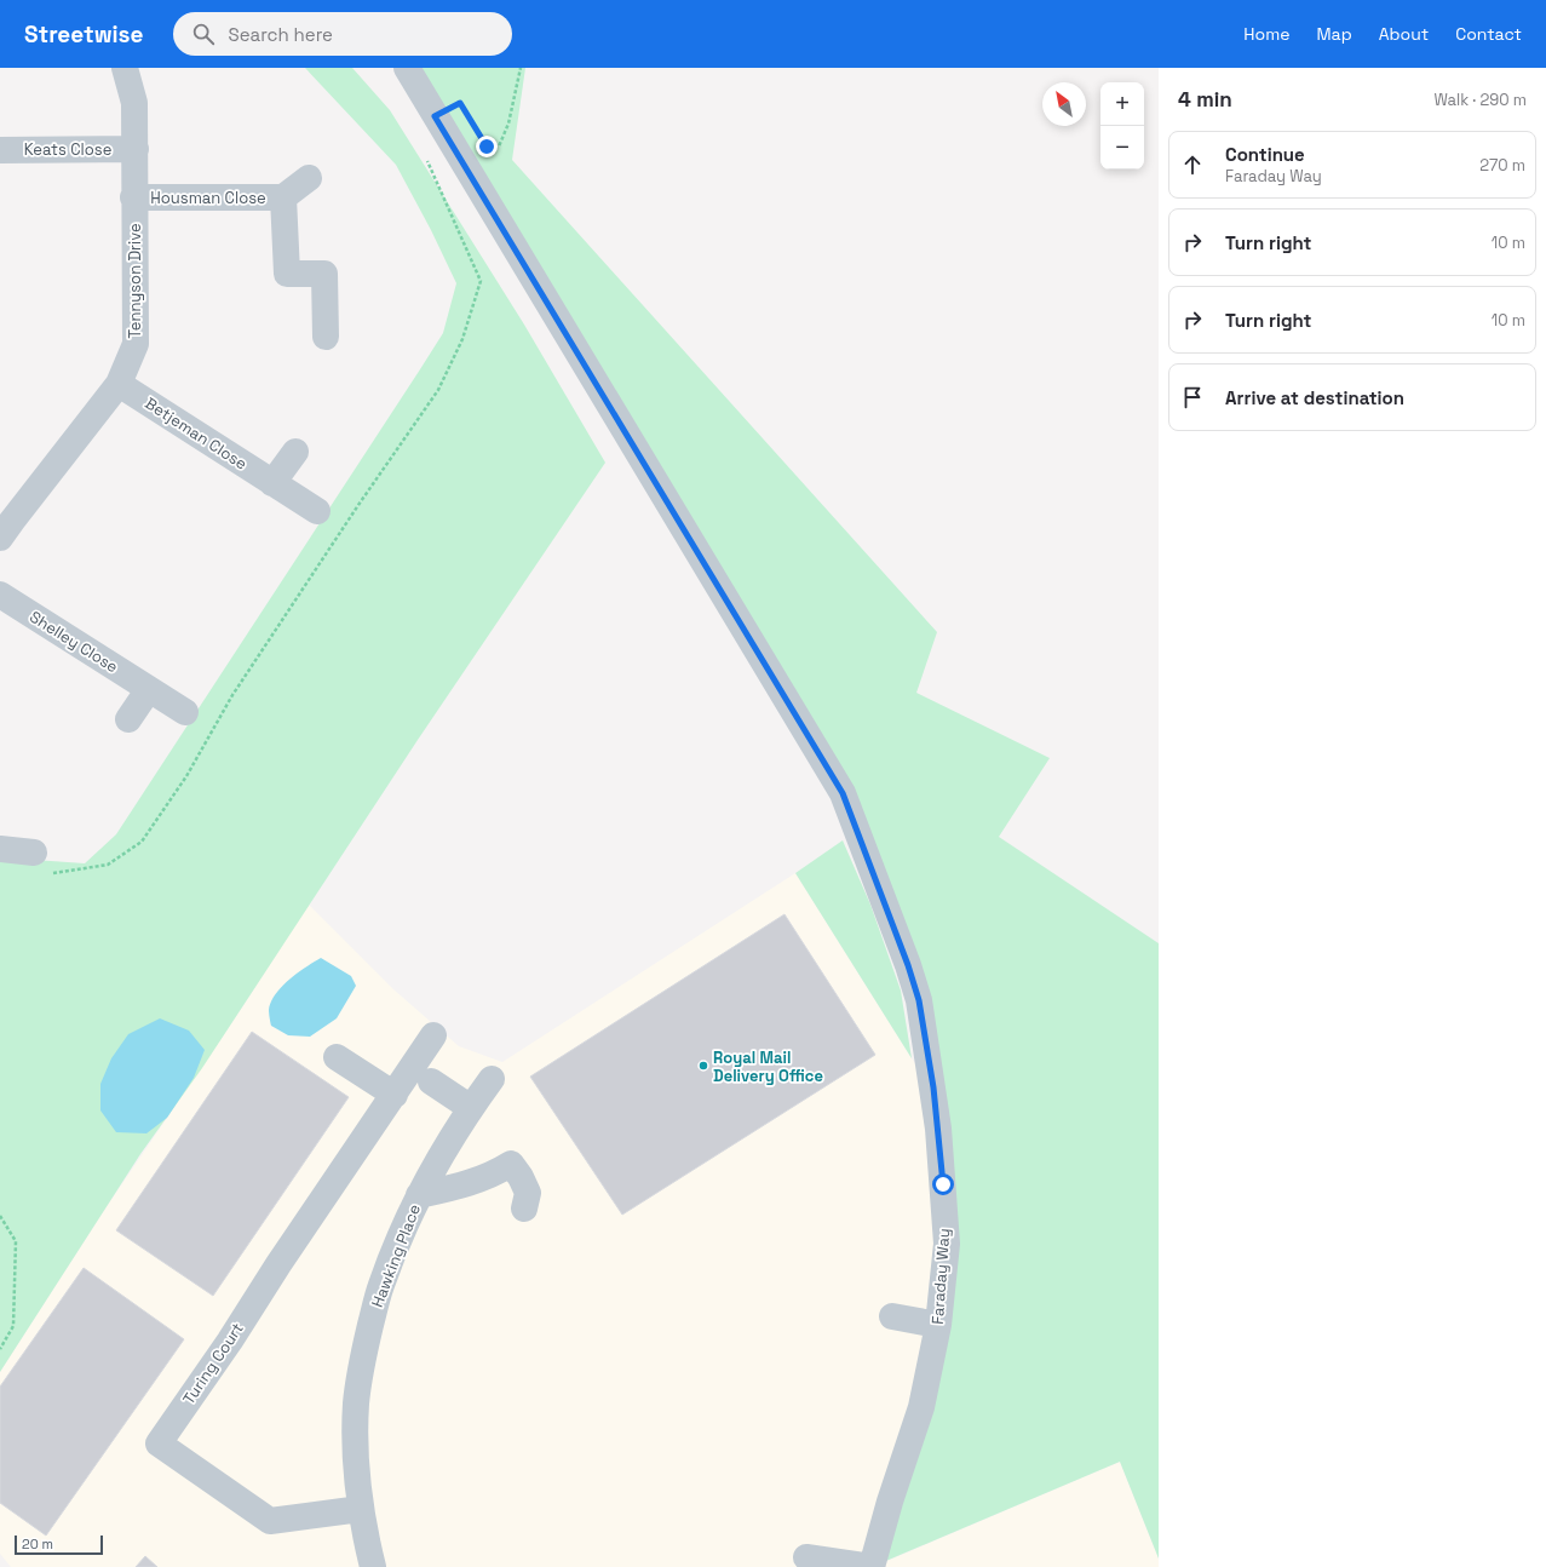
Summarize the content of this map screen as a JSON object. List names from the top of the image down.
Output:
{
  "streets": {
    "street": [
      "Keats Close",
      "Housman Close",
      "Tennyson Drive",
      "Betjeman Close",
      "Shelley Close",
      "Hawking Place",
      "Faraday Way",
      "Turing Court"
    ]
  },
  "crossings": [
    ["Keats Close", "Tennyson Drive"],
    ["Housman Close", "Tennyson Drive"],
    ["Tennyson Drive", "Betjeman Close"],
    ["Hawking Place", "Turing Court"]
  ],
  "places": ["Royal Mail Delivery Office"],
  "scale_bar": "20 m",
  "north": "top left",
  "page": {
    "header": "Streetwise",
    "search": "Search here",
    "nav": [
      "Home",
      "Map",
      "About",
      "Contact"
    ],
    "heading": ["4 min", "Walk · 290 m"],
    "map_buttons": ["+", "−"],
    "list": [
      ["Continue", "Faraday Way", "270 m"],
      ["Turn right", "10 m"],
      ["Turn right", "10 m"],
      "Arrive at destination"
    ],
    "scale": "20 m"
  }
}
